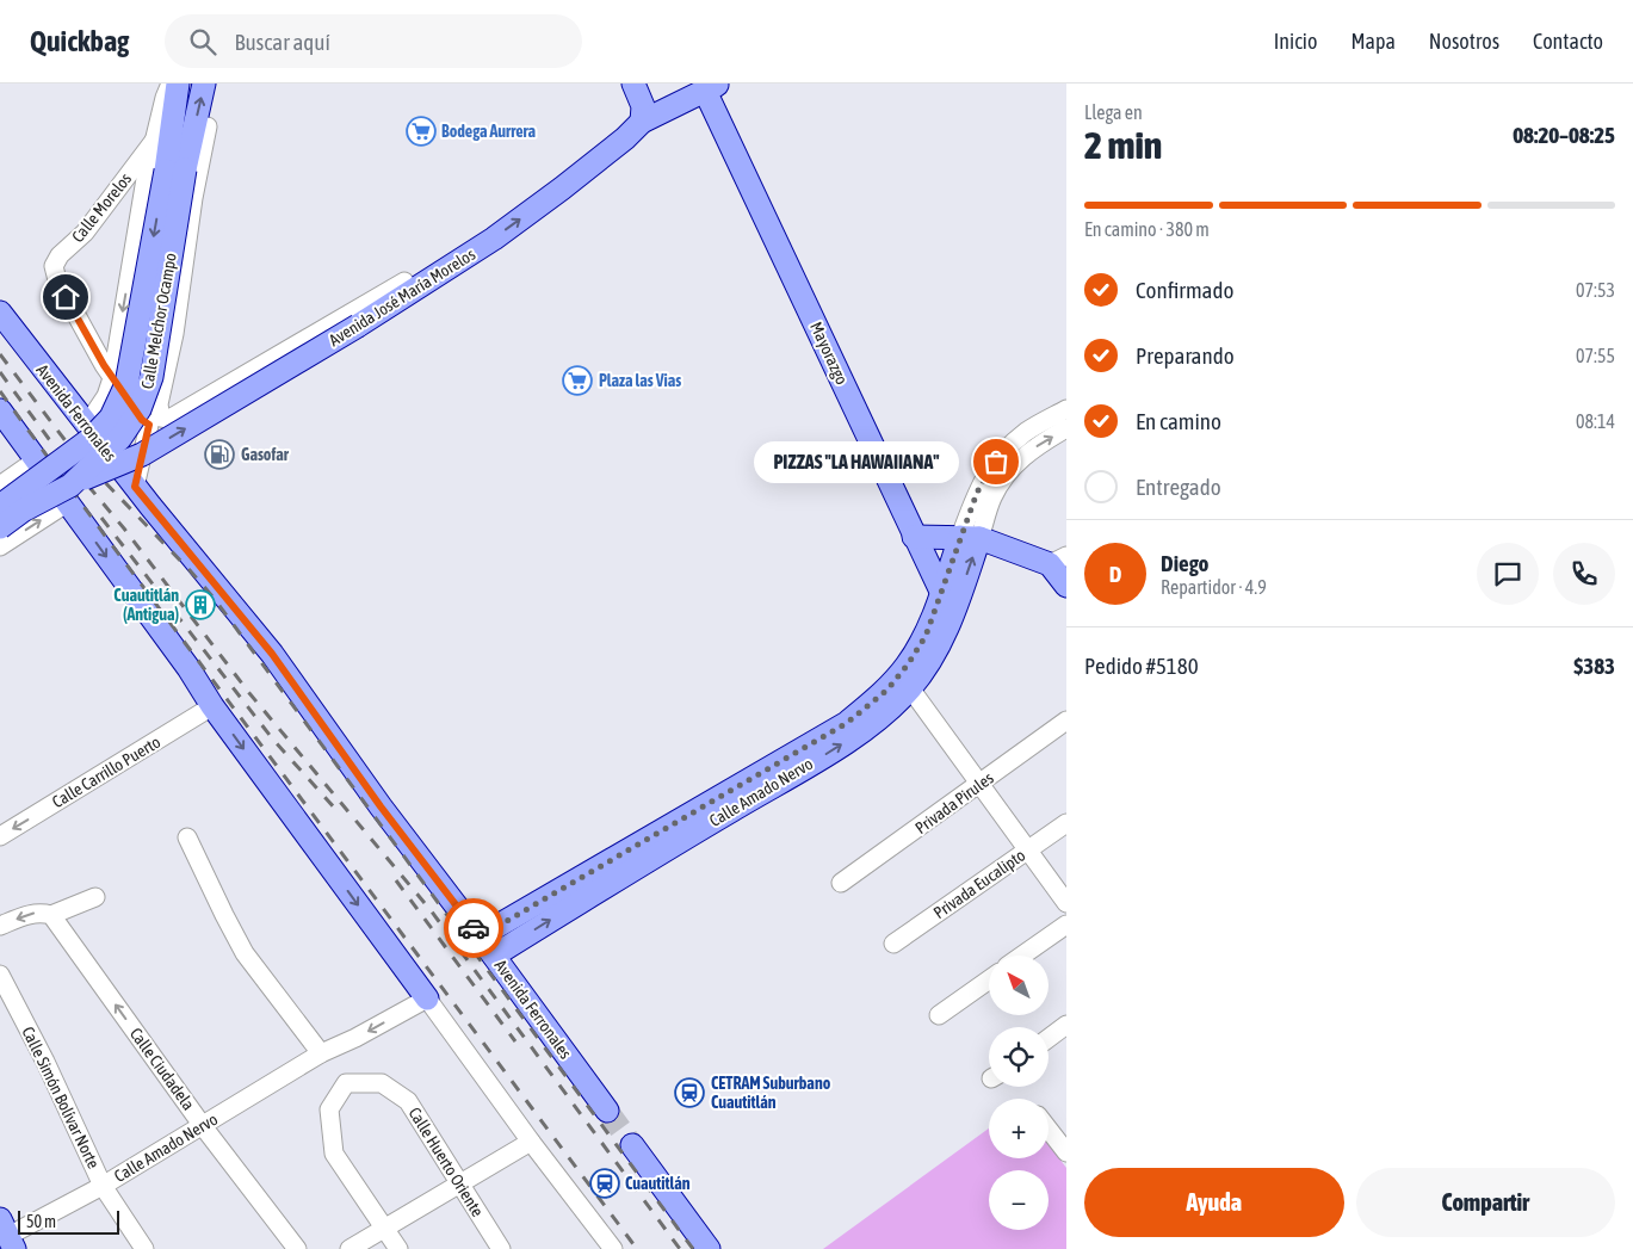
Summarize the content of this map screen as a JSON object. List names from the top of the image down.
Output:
{
  "streets": {
    "main road": [
      "Avenida José María Morelos",
      "Calle Melchor Ocampo",
      "Mayorazgo",
      "Avenida Ferronales",
      "Calle Amado Nervo"
    ],
    "street": [
      "Calle Morelos",
      "Calle Carrillo Puerto",
      "Privada Pirules",
      "Privada Eucalipto",
      "Calle Ciudadela",
      "Calle Simón Bolívar Norte",
      "Calle Huerto Oriente"
    ]
  },
  "crossings": [
    ["Calle Morelos", "Avenida Ferronales"],
    ["Avenida José María Morelos", "Calle Melchor Ocampo"],
    ["Avenida José María Morelos", "Mayorazgo"],
    ["Mayorazgo", "Calle Amado Nervo"],
    ["Avenida Ferronales", "Calle Amado Nervo"],
    ["Calle Amado Nervo", "Calle Ciudadela"],
    ["Calle Amado Nervo", "Calle Simón Bolívar Norte"]
  ],
  "one_way": ["Avenida José María Morelos", "Calle Carrillo Puerto"],
  "places": {
    "supermarket": ["Bodega Aurrera", "Plaza las Vias"],
    "fuel station": ["Gasofar"],
    "other": ["PIZZAS \"LA HAWAIIANA\""],
    "building": ["Cuautitlán (Antigua)"],
    "station": ["CETRAM Suburbano Cuautitlán", "Cuautitlán"]
  },
  "scale_bar": "50 m",
  "north": "top left",
  "page": {
    "header": "Quickbag",
    "search": "Buscar aquí",
    "nav": [
      "Inicio",
      "Mapa",
      "Nosotros",
      "Contacto"
    ],
    "heading": ["2 min", "Llega en", "08:20–08:25"],
    "panel": [
      "Diego",
      "Repartidor · 4.9",
      "Pedido #5180",
      "$383"
    ],
    "bar": "En camino · 380 m",
    "list": [
      ["Confirmado", "07:53"],
      ["Preparando", "07:55"],
      ["En camino", "08:14"],
      "Entregado"
    ],
    "bubble": "PIZZAS \"LA HAWAIIANA\"",
    "round": "D",
    "map_buttons": ["+", "−"],
    "buttons": ["Ayuda", "Compartir"],
    "scale": "50 m"
  }
}
